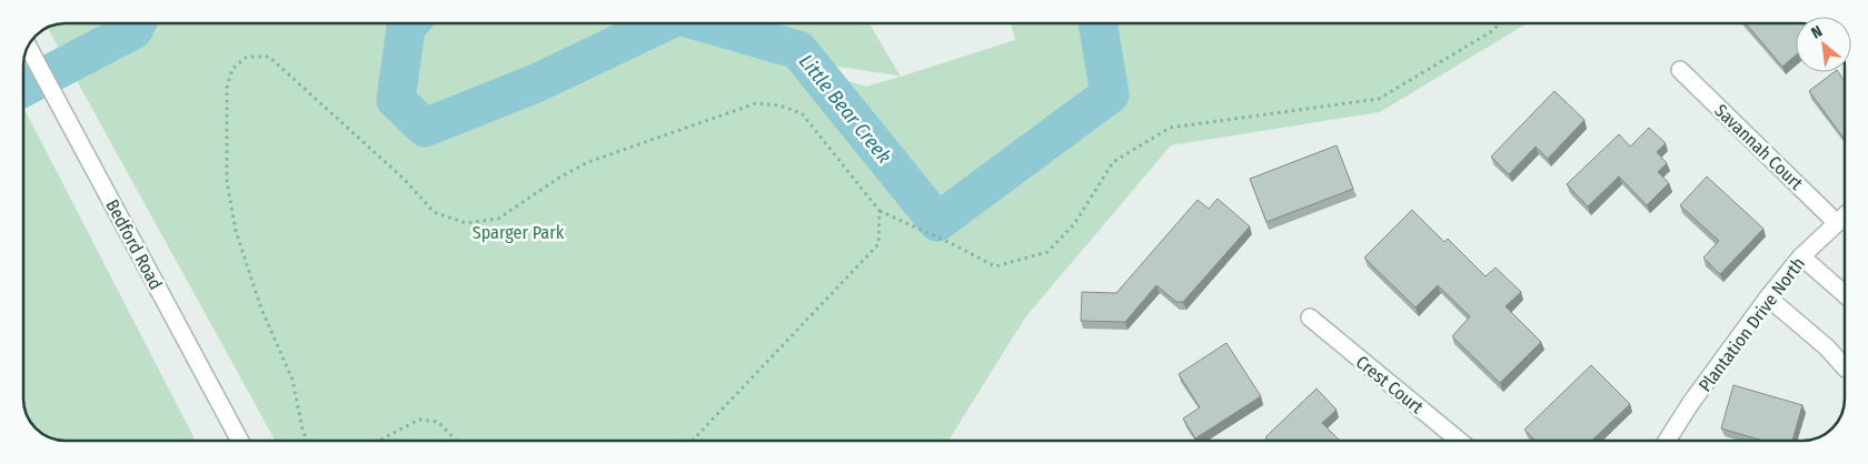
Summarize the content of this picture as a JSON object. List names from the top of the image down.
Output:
{
  "streets": {
    "street": [
      "Savannah Court",
      "Bedford Road",
      "Plantation Drive North",
      "Crest Court"
    ]
  },
  "crossings": [
    ["Savannah Court", "Plantation Drive North"]
  ],
  "water": ["Little Bear Creek"],
  "parks": ["Sparger Park"],
  "north": "top left"
}
